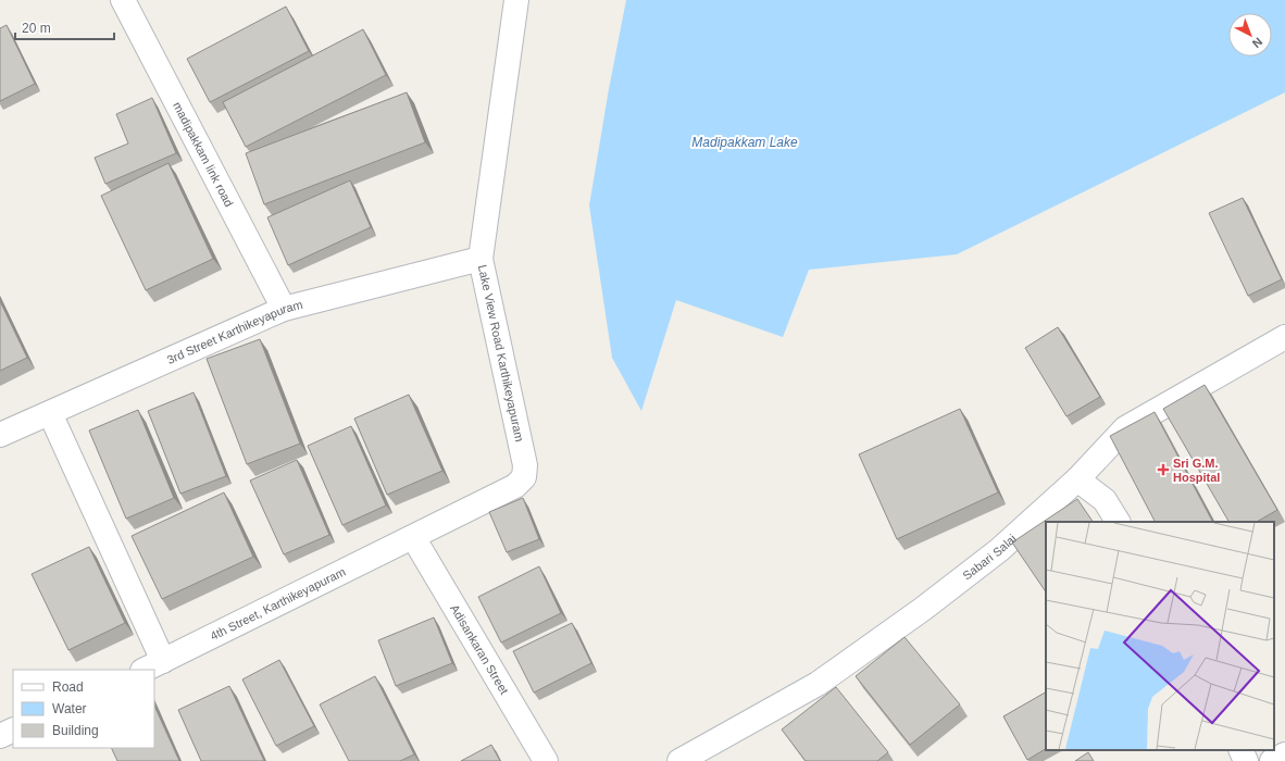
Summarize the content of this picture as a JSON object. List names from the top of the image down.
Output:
{
  "streets": {
    "street": [
      "madipakkam link road",
      "3rd Street Karthikeyapuram",
      "Lake View Road Karthikeyapuram",
      "Sabari Salai",
      "4th Street, Karthikeyapuram",
      "Adisankaran Street"
    ]
  },
  "crossings": [
    ["madipakkam link road", "3rd Street Karthikeyapuram"],
    ["3rd Street Karthikeyapuram", "Lake View Road Karthikeyapuram"],
    ["Lake View Road Karthikeyapuram", "4th Street, Karthikeyapuram"],
    ["Lake View Road Karthikeyapuram", "Adisankaran Street"],
    ["4th Street, Karthikeyapuram", "Adisankaran Street"]
  ],
  "water": ["Madipakkam Lake"],
  "places": {
    "health": ["Sri G.M. Hospital"]
  },
  "legend": ["Road", "Water", "Building"],
  "scale_bar": "20 m",
  "north": "bottom right"
}
